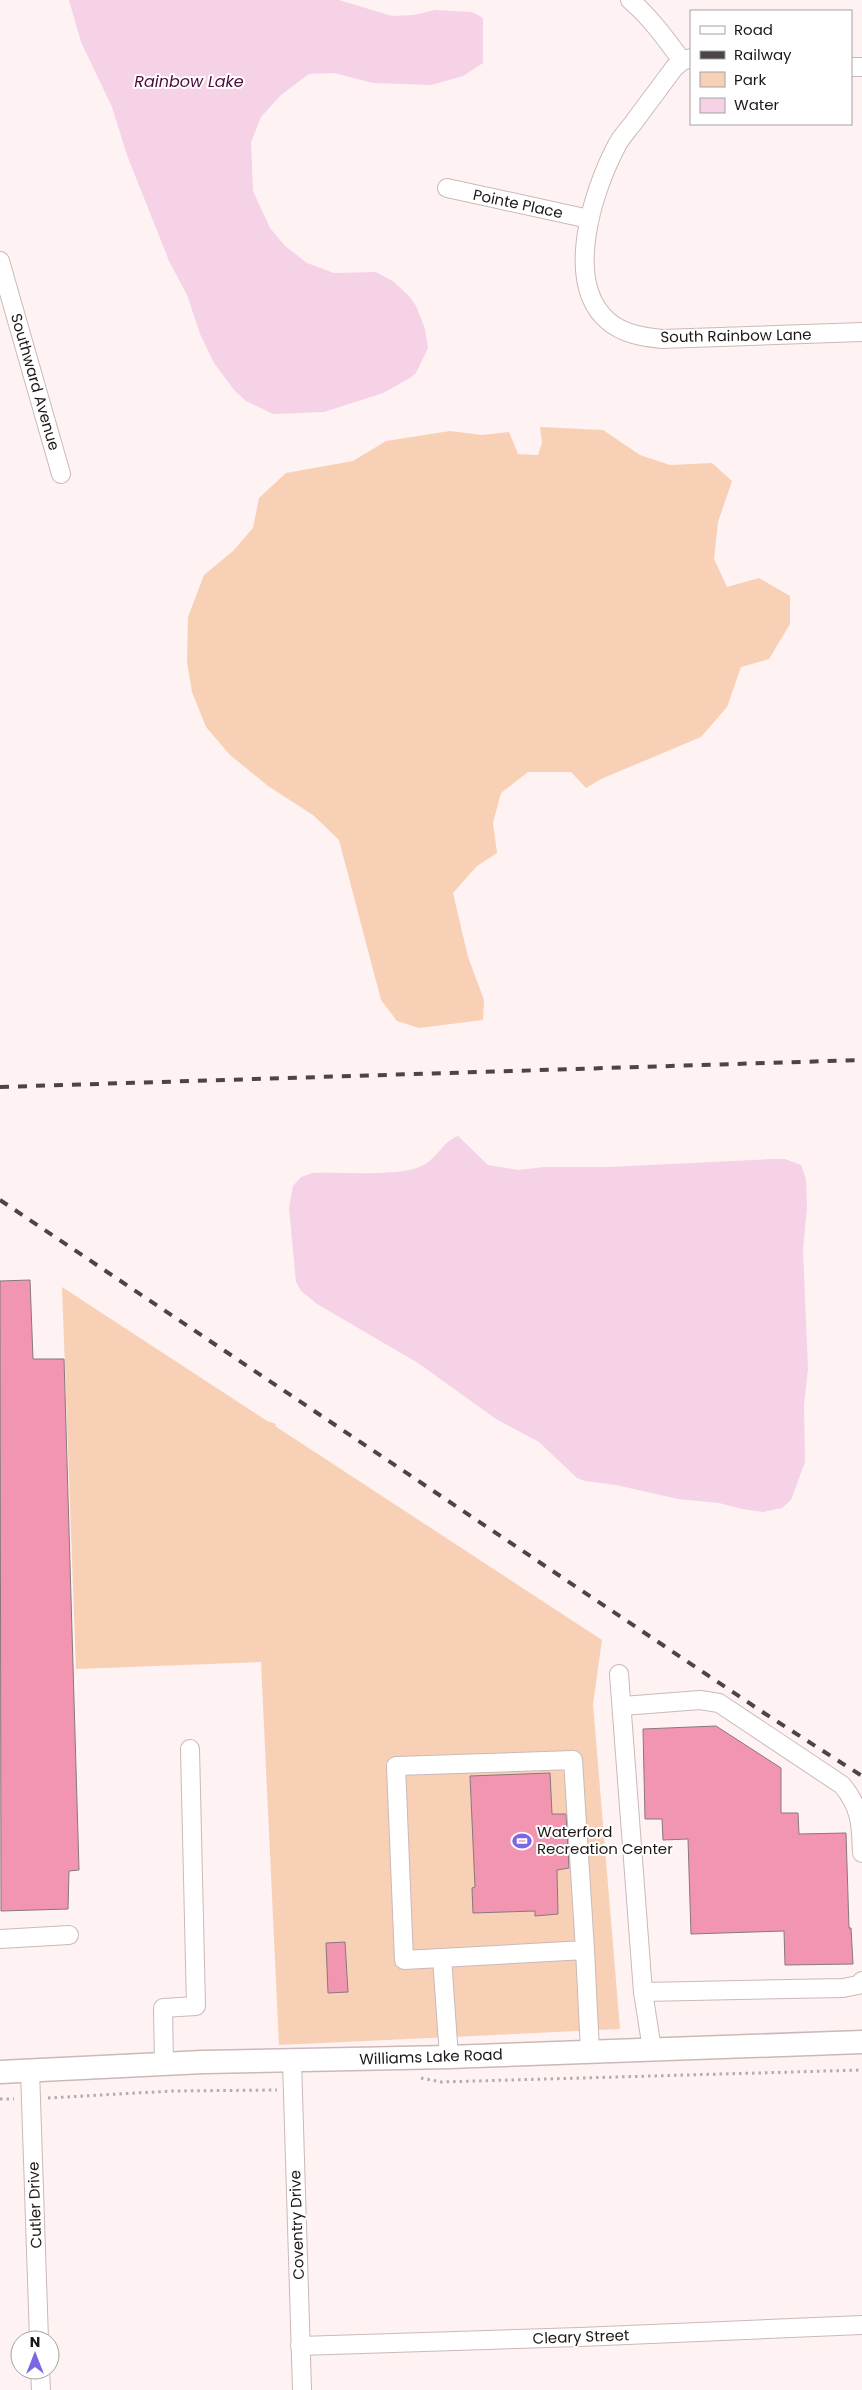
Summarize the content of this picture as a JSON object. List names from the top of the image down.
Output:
{
  "streets": {
    "main road": ["Williams Lake Road"],
    "street": [
      "Pointe Place",
      "South Rainbow Lane",
      "Southward Avenue",
      "Cutler Drive",
      "Coventry Drive",
      "Cleary Street"
    ]
  },
  "crossings": [
    ["Pointe Place", "South Rainbow Lane"],
    ["Williams Lake Road", "Cutler Drive"],
    ["Williams Lake Road", "Coventry Drive"],
    ["Coventry Drive", "Cleary Street"]
  ],
  "water": ["Rainbow Lake"],
  "places": {
    "sports": ["Waterford Recreation Center"]
  },
  "legend": [
    "Road",
    "Railway",
    "Park",
    "Water"
  ],
  "north": "top"
}
